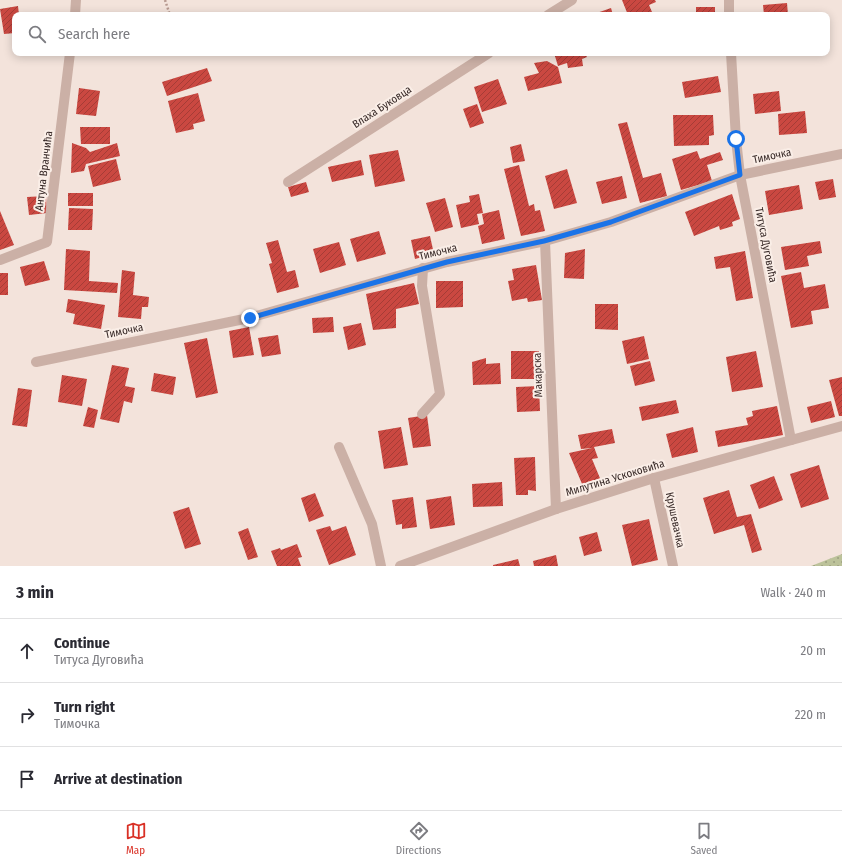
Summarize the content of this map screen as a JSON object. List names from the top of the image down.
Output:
{
  "streets": {
    "street": [
      "Влаха Буковца",
      "Тимочка",
      "Антуна Вранчића",
      "Титуса Дуговића",
      "Макарска",
      "Милутина Ускоковића",
      "Крушевачка"
    ]
  },
  "crossings": [
    ["Тимочка", "Титуса Дуговића"],
    ["Тимочка", "Макарска"],
    ["Титуса Дуговића", "Милутина Ускоковића"],
    ["Макарска", "Милутина Ускоковића"],
    ["Милутина Ускоковића", "Крушевачка"]
  ],
  "page": {
    "search": "Search here",
    "heading": ["3 min", "Walk · 240 m"],
    "list": [
      ["Continue", "Титуса Дуговића", "20 m"],
      ["Turn right", "Тимочка", "220 m"],
      "Arrive at destination"
    ],
    "nav": ["Map", "Directions", "Saved"]
  }
}
